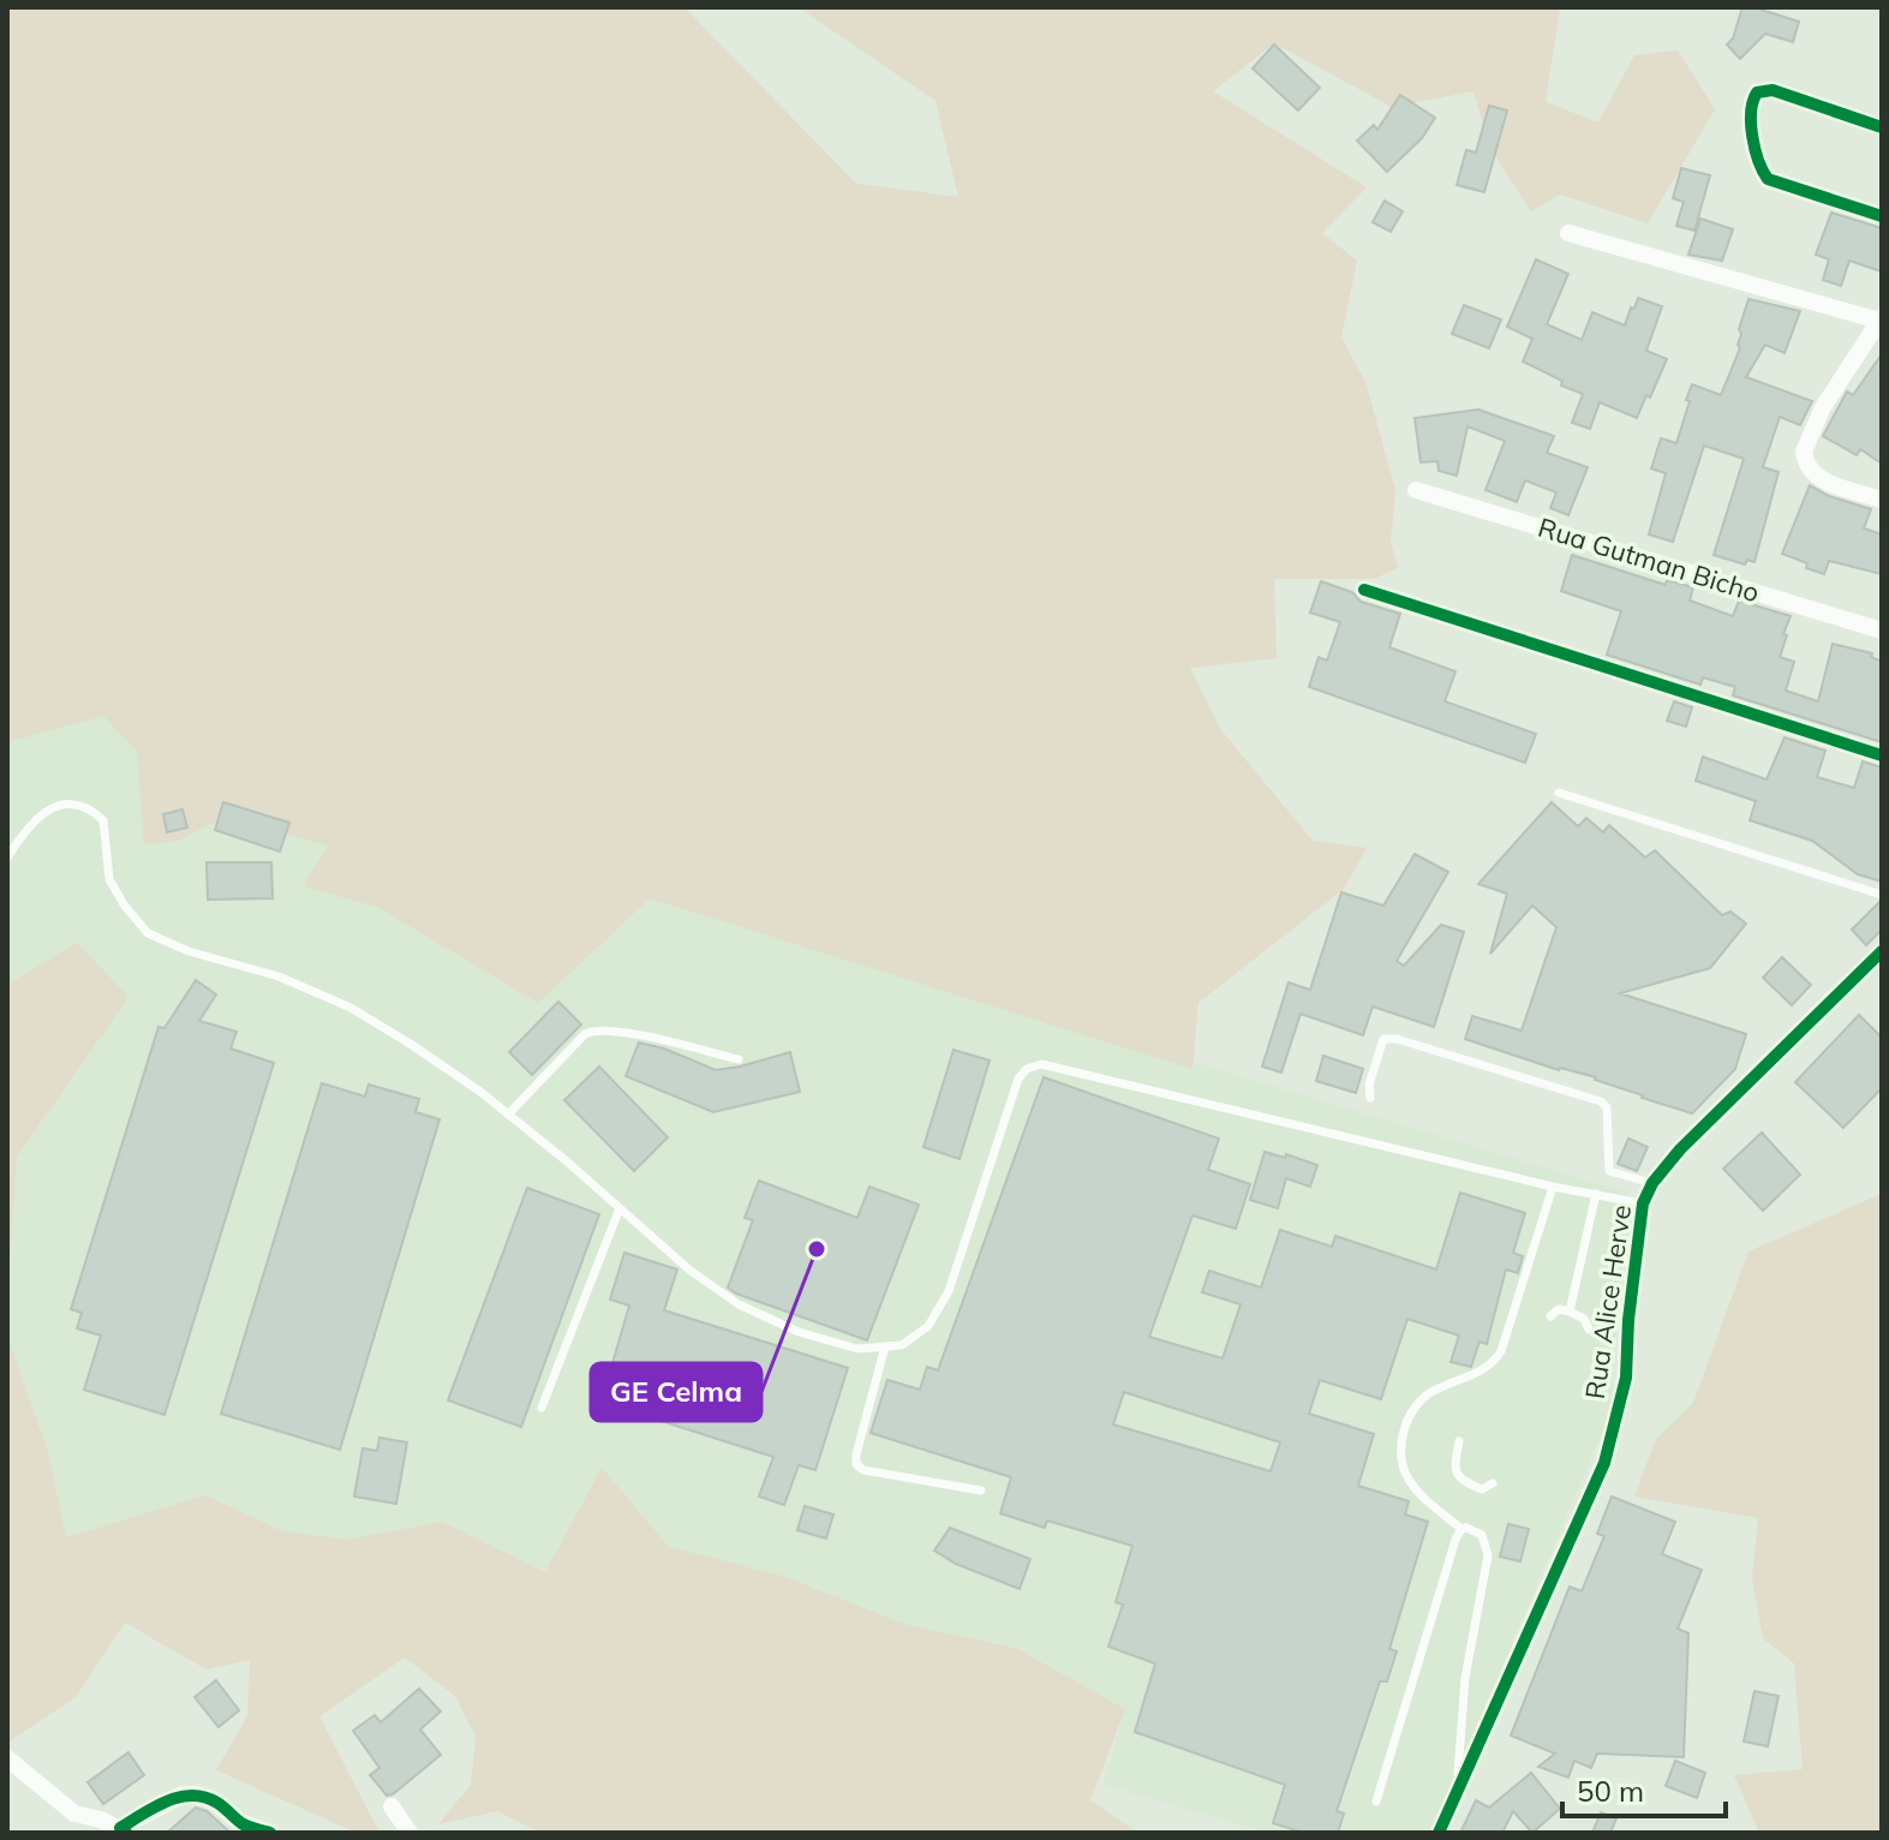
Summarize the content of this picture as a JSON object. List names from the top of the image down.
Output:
{
  "streets": {
    "street": ["Rua Gutman Bicho", "Rua Alice Herve"]
  },
  "places": ["GE Celma"],
  "scale_bar": "50 m"
}
